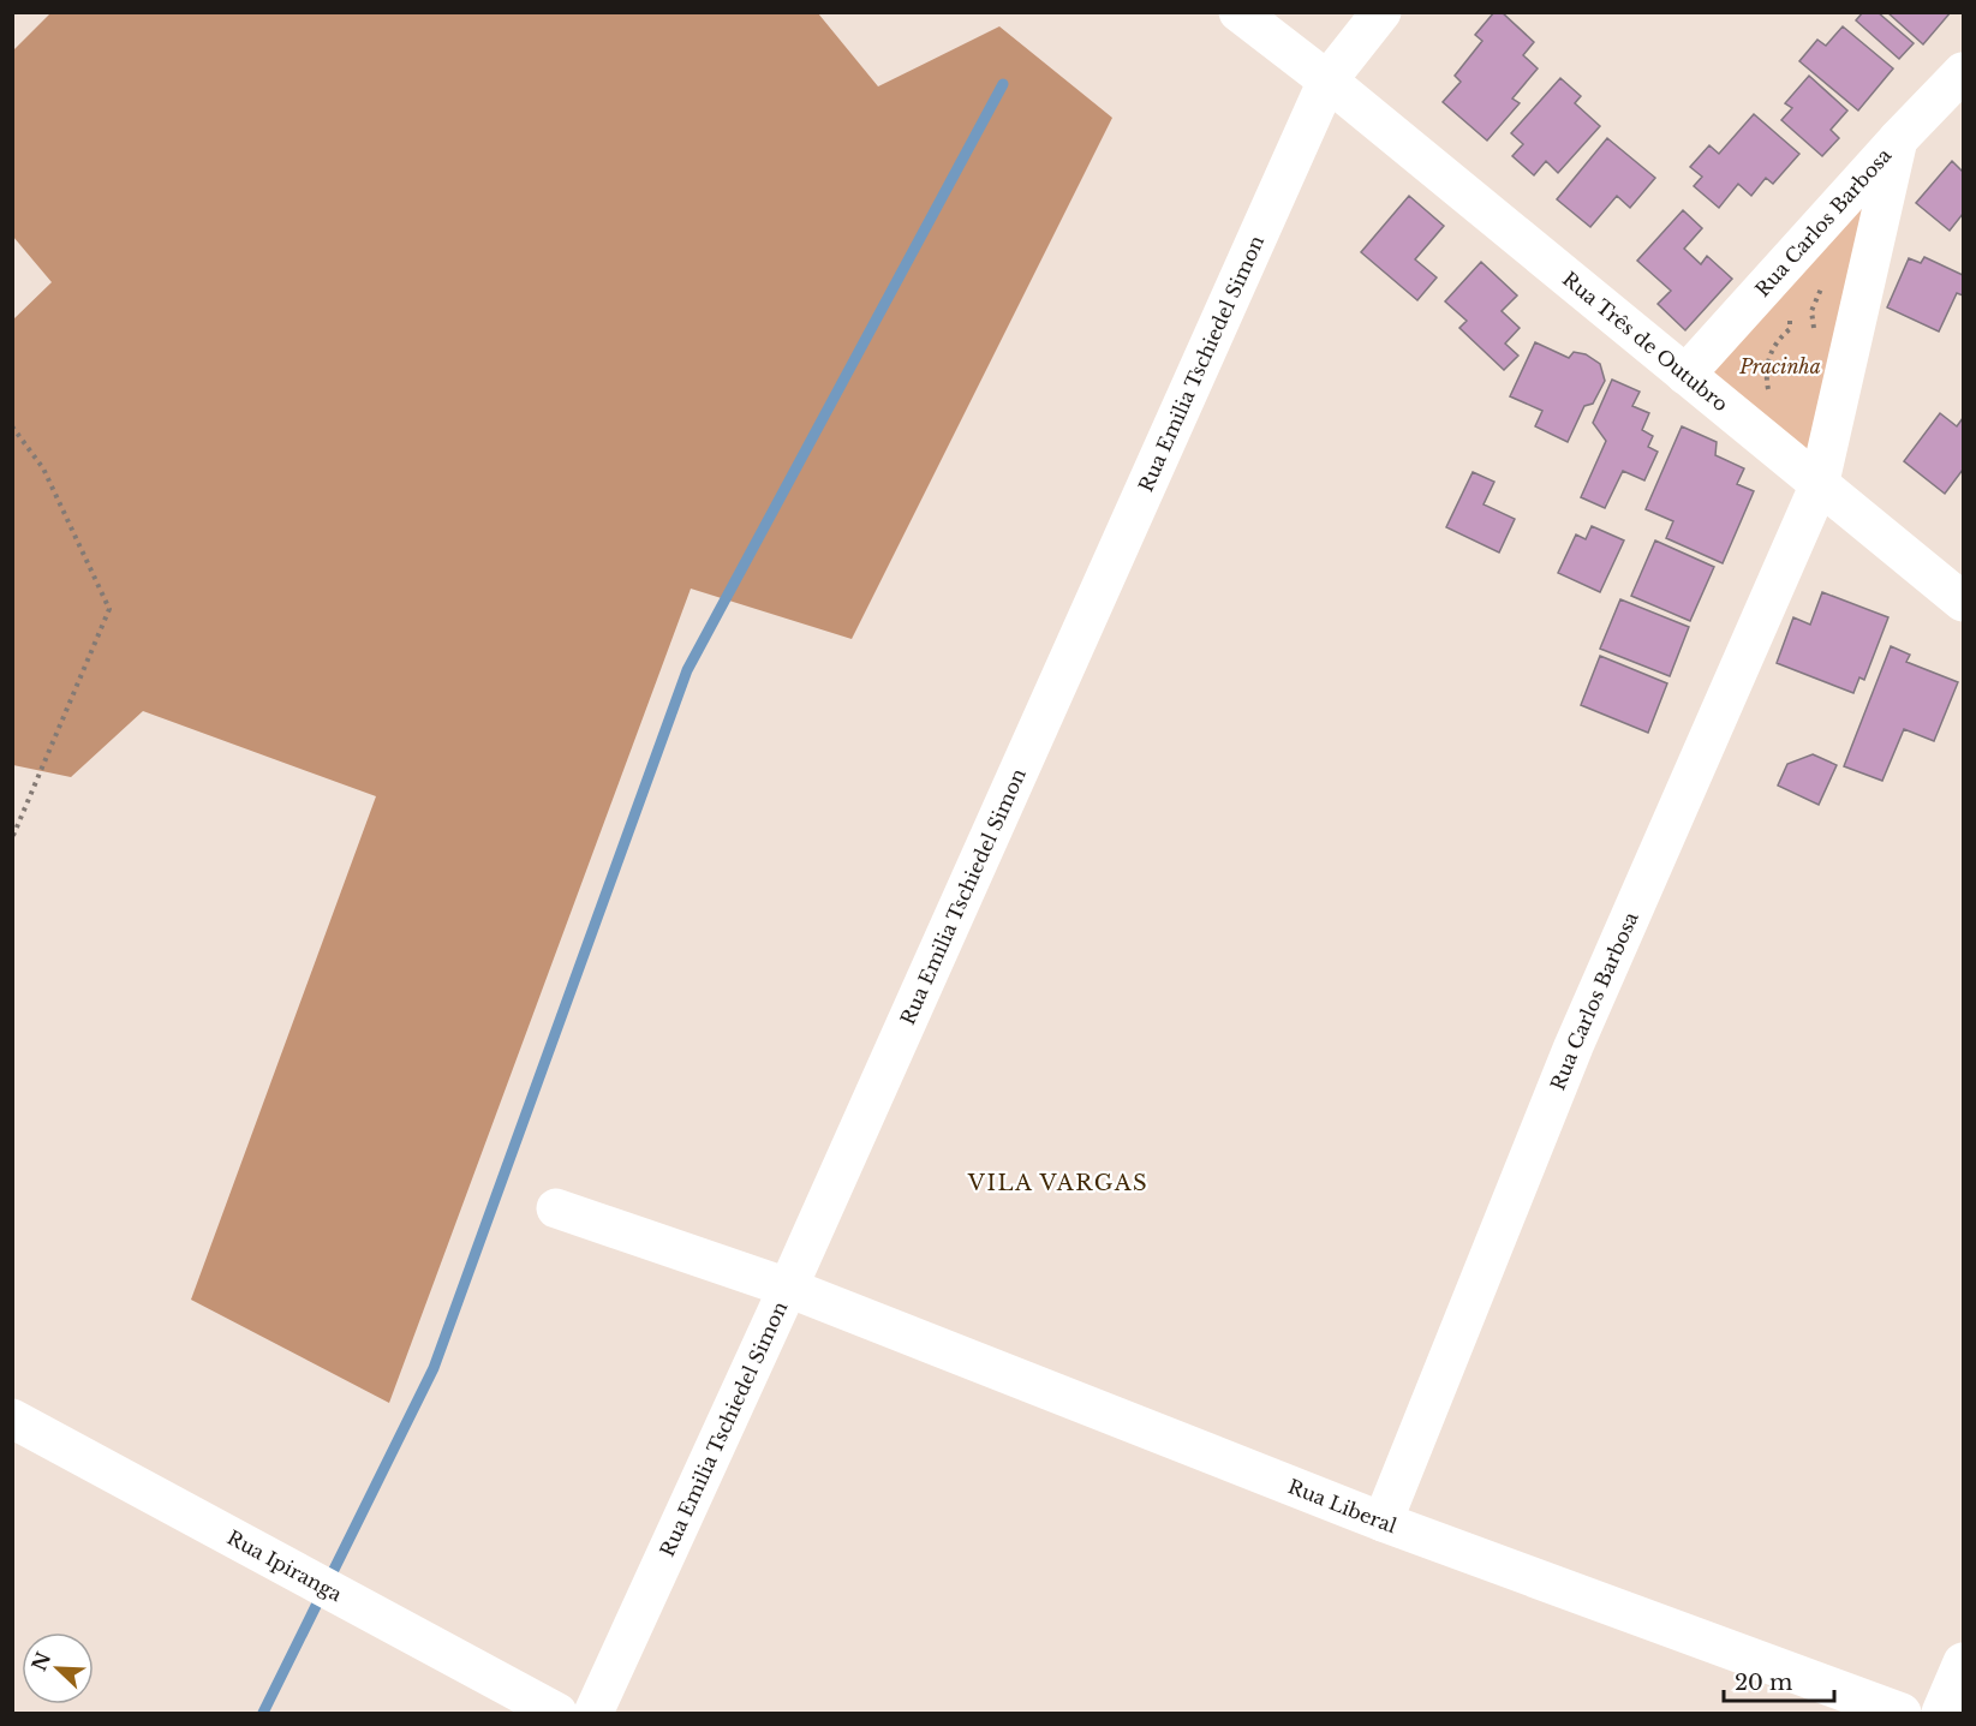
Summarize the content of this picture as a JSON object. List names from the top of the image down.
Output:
{
  "streets": {
    "street": [
      "Rua Carlos Barbosa",
      "Rua Três de Outubro",
      "Rua Emilia Tschiedel Simon",
      "Rua Liberal",
      "Rua Ipiranga"
    ]
  },
  "crossings": [
    ["Rua Carlos Barbosa", "Rua Três de Outubro"],
    ["Rua Carlos Barbosa", "Rua Liberal"],
    ["Rua Três de Outubro", "Rua Emilia Tschiedel Simon"],
    ["Rua Emilia Tschiedel Simon", "Rua Liberal"]
  ],
  "districts": ["VILA VARGAS"],
  "parks": ["Pracinha"],
  "scale_bar": "20 m",
  "north": "top left"
}
